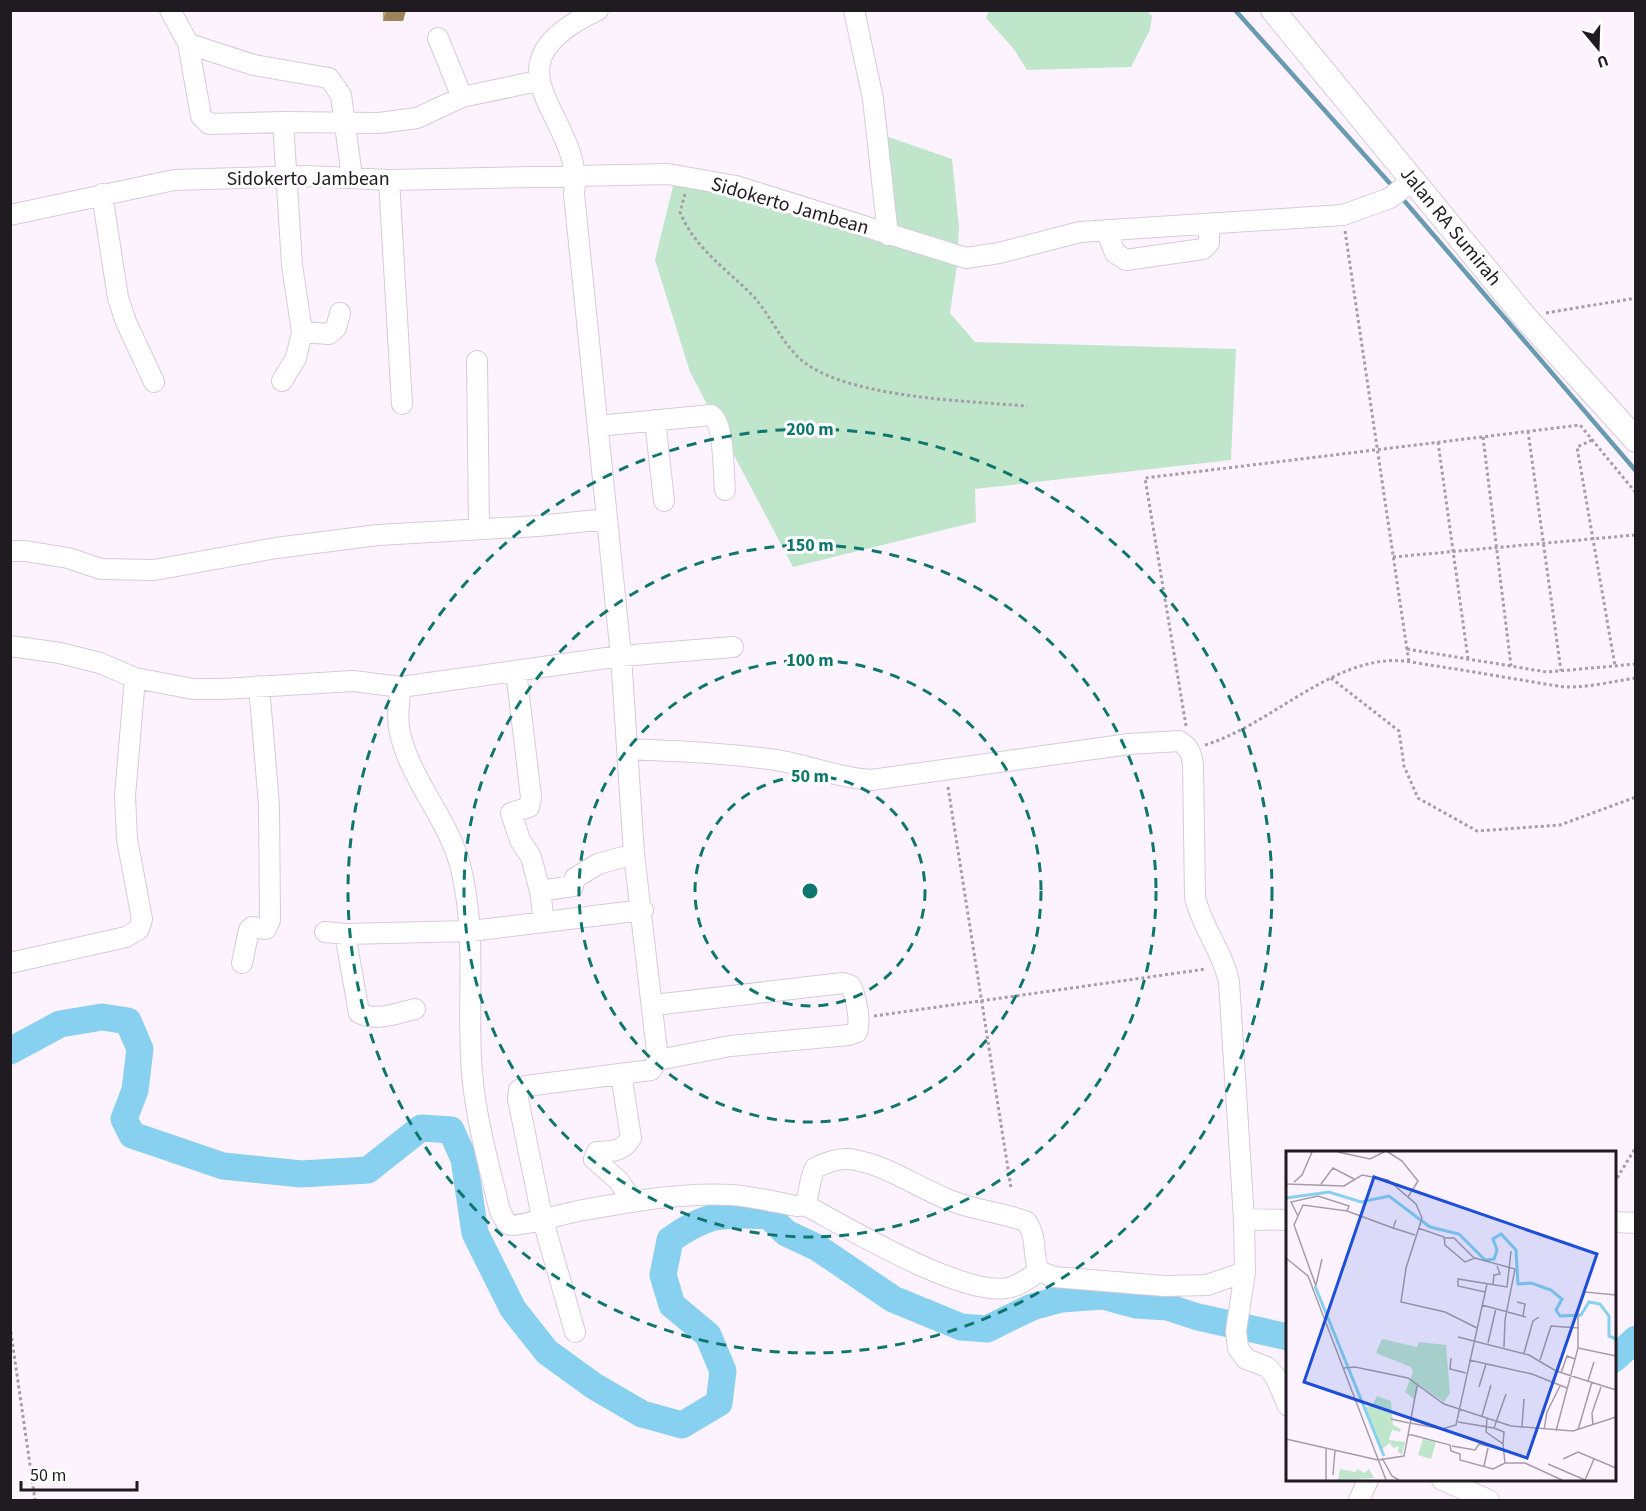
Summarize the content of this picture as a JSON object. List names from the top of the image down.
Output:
{
  "streets": {
    "main road": ["Jalan RA Sumirah"],
    "street": ["Sidokerto Jambean"]
  },
  "crossings": [
    ["Sidokerto Jambean", "Jalan RA Sumirah"]
  ],
  "scale_bar": "50 m",
  "north": "bottom",
  "rings": [
    "200 m",
    "150 m",
    "100 m",
    "50 m"
  ]
}
